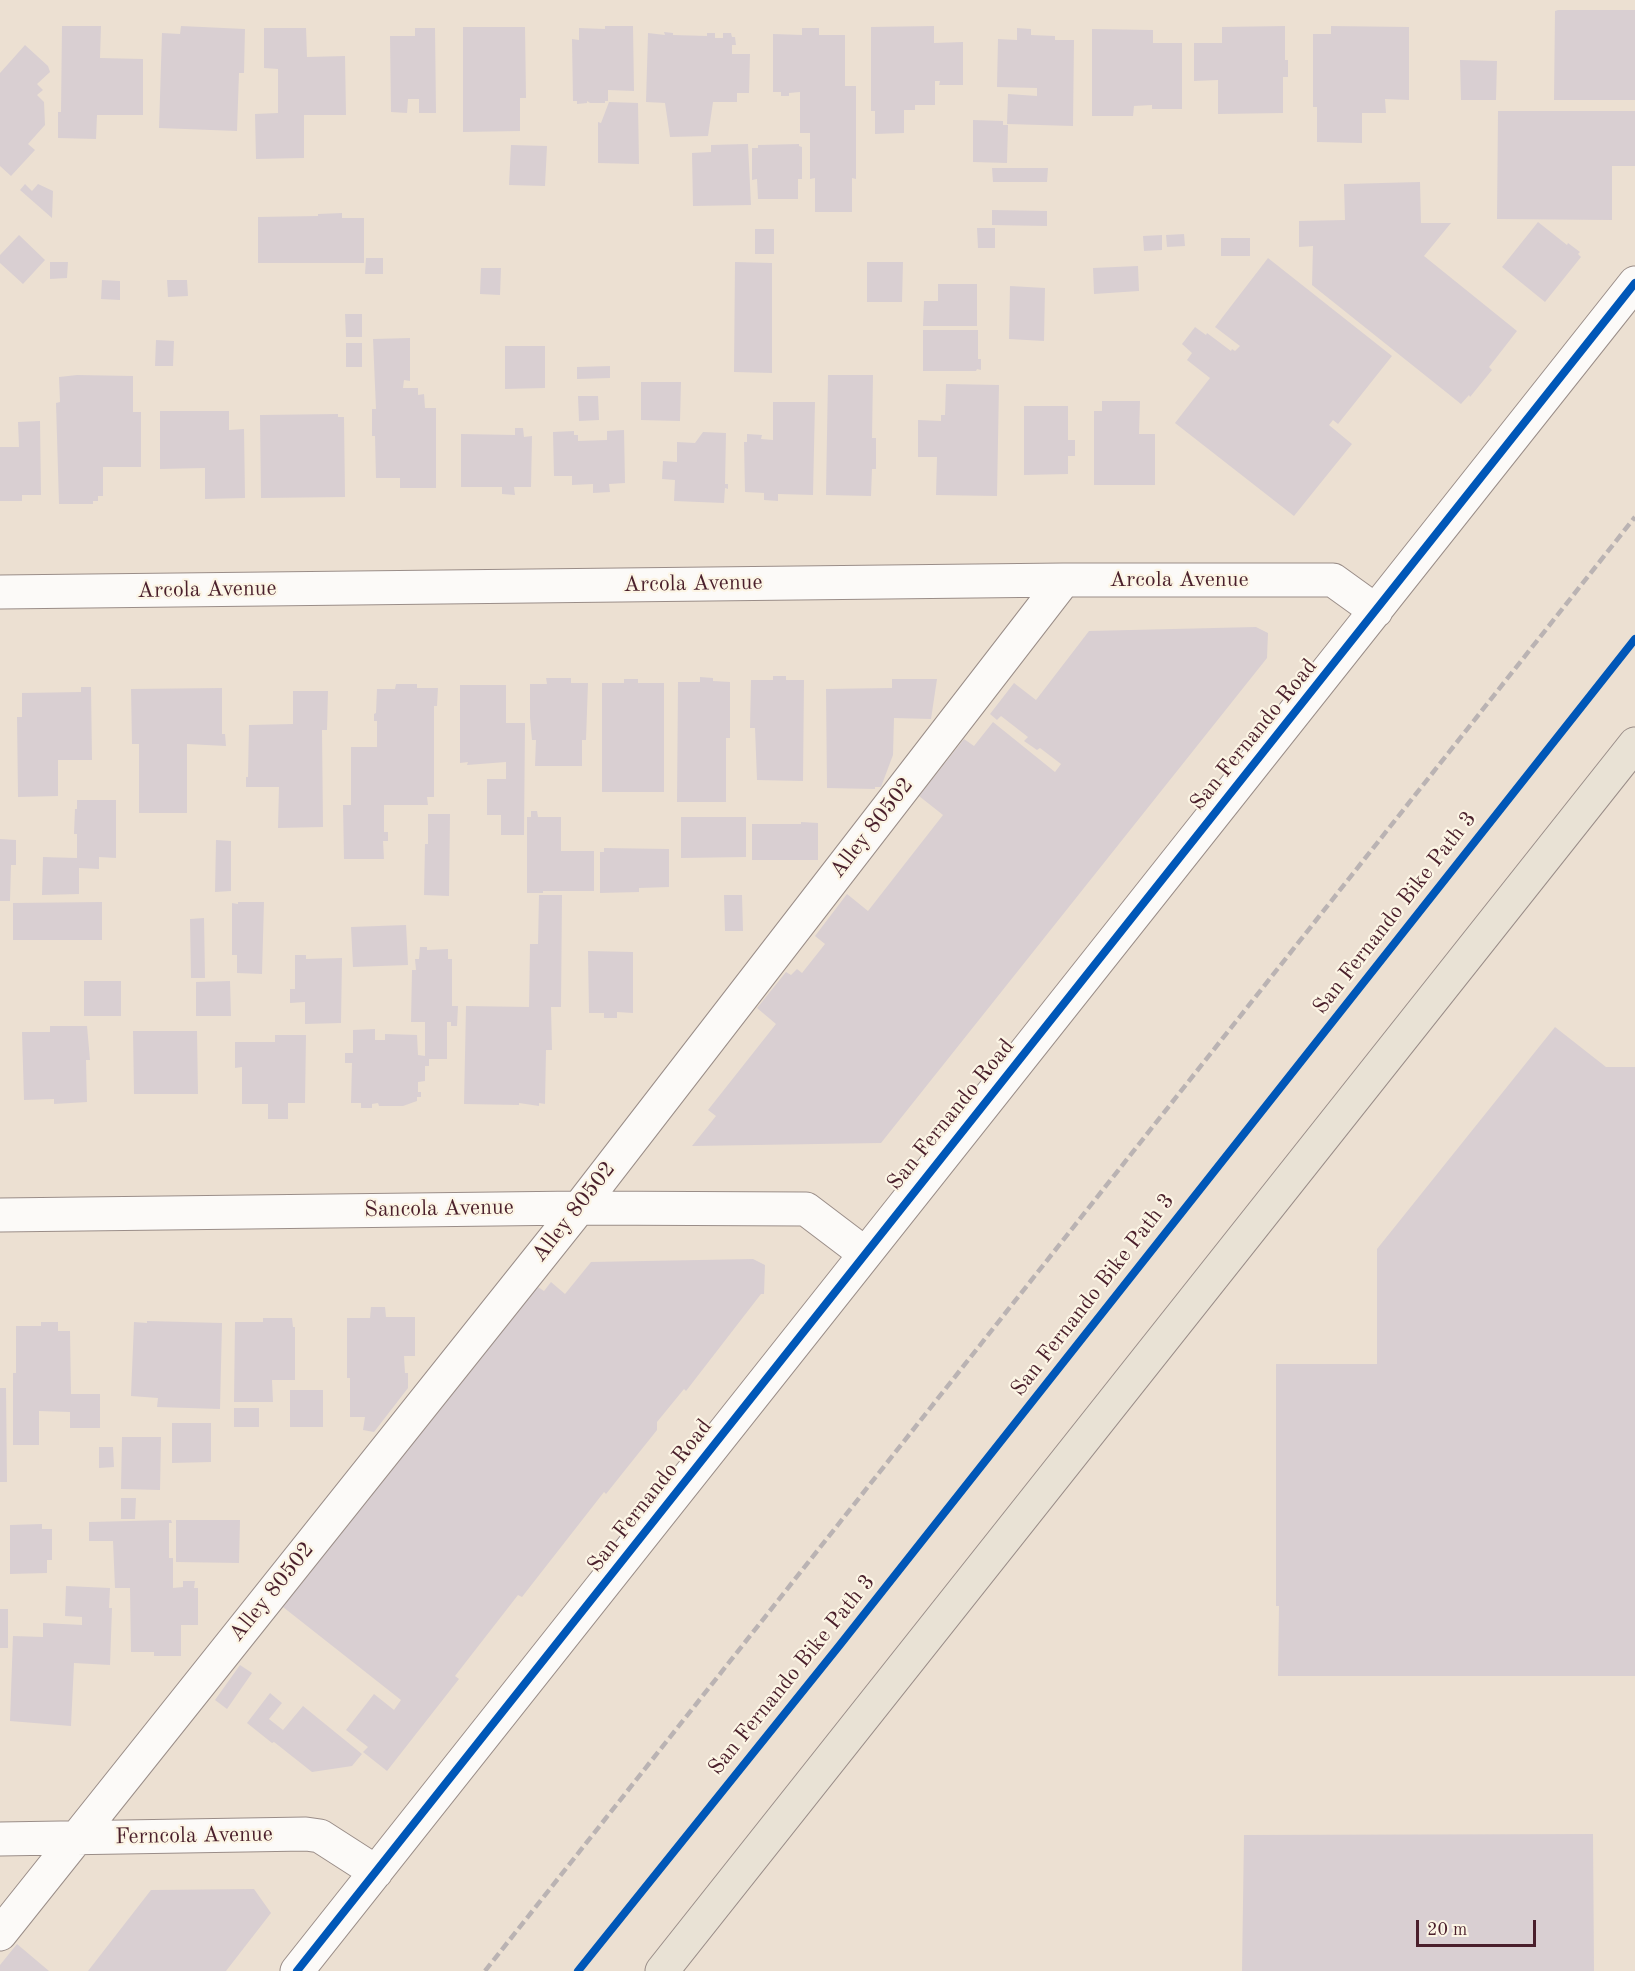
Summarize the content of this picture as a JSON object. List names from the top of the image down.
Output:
{
  "streets": {
    "street": [
      "Arcola Avenue",
      "San Fernando Road",
      "Alley 80502",
      "Sancola Avenue",
      "Ferncola Avenue"
    ],
    "cycle path": ["San Fernando Bike Path 3"]
  },
  "crossings": [
    ["Arcola Avenue", "San Fernando Road"],
    ["Arcola Avenue", "Alley 80502"],
    ["San Fernando Road", "Sancola Avenue"],
    ["San Fernando Road", "Ferncola Avenue"],
    ["Alley 80502", "Sancola Avenue"],
    ["Alley 80502", "Ferncola Avenue"]
  ],
  "scale_bar": "20 m"
}
